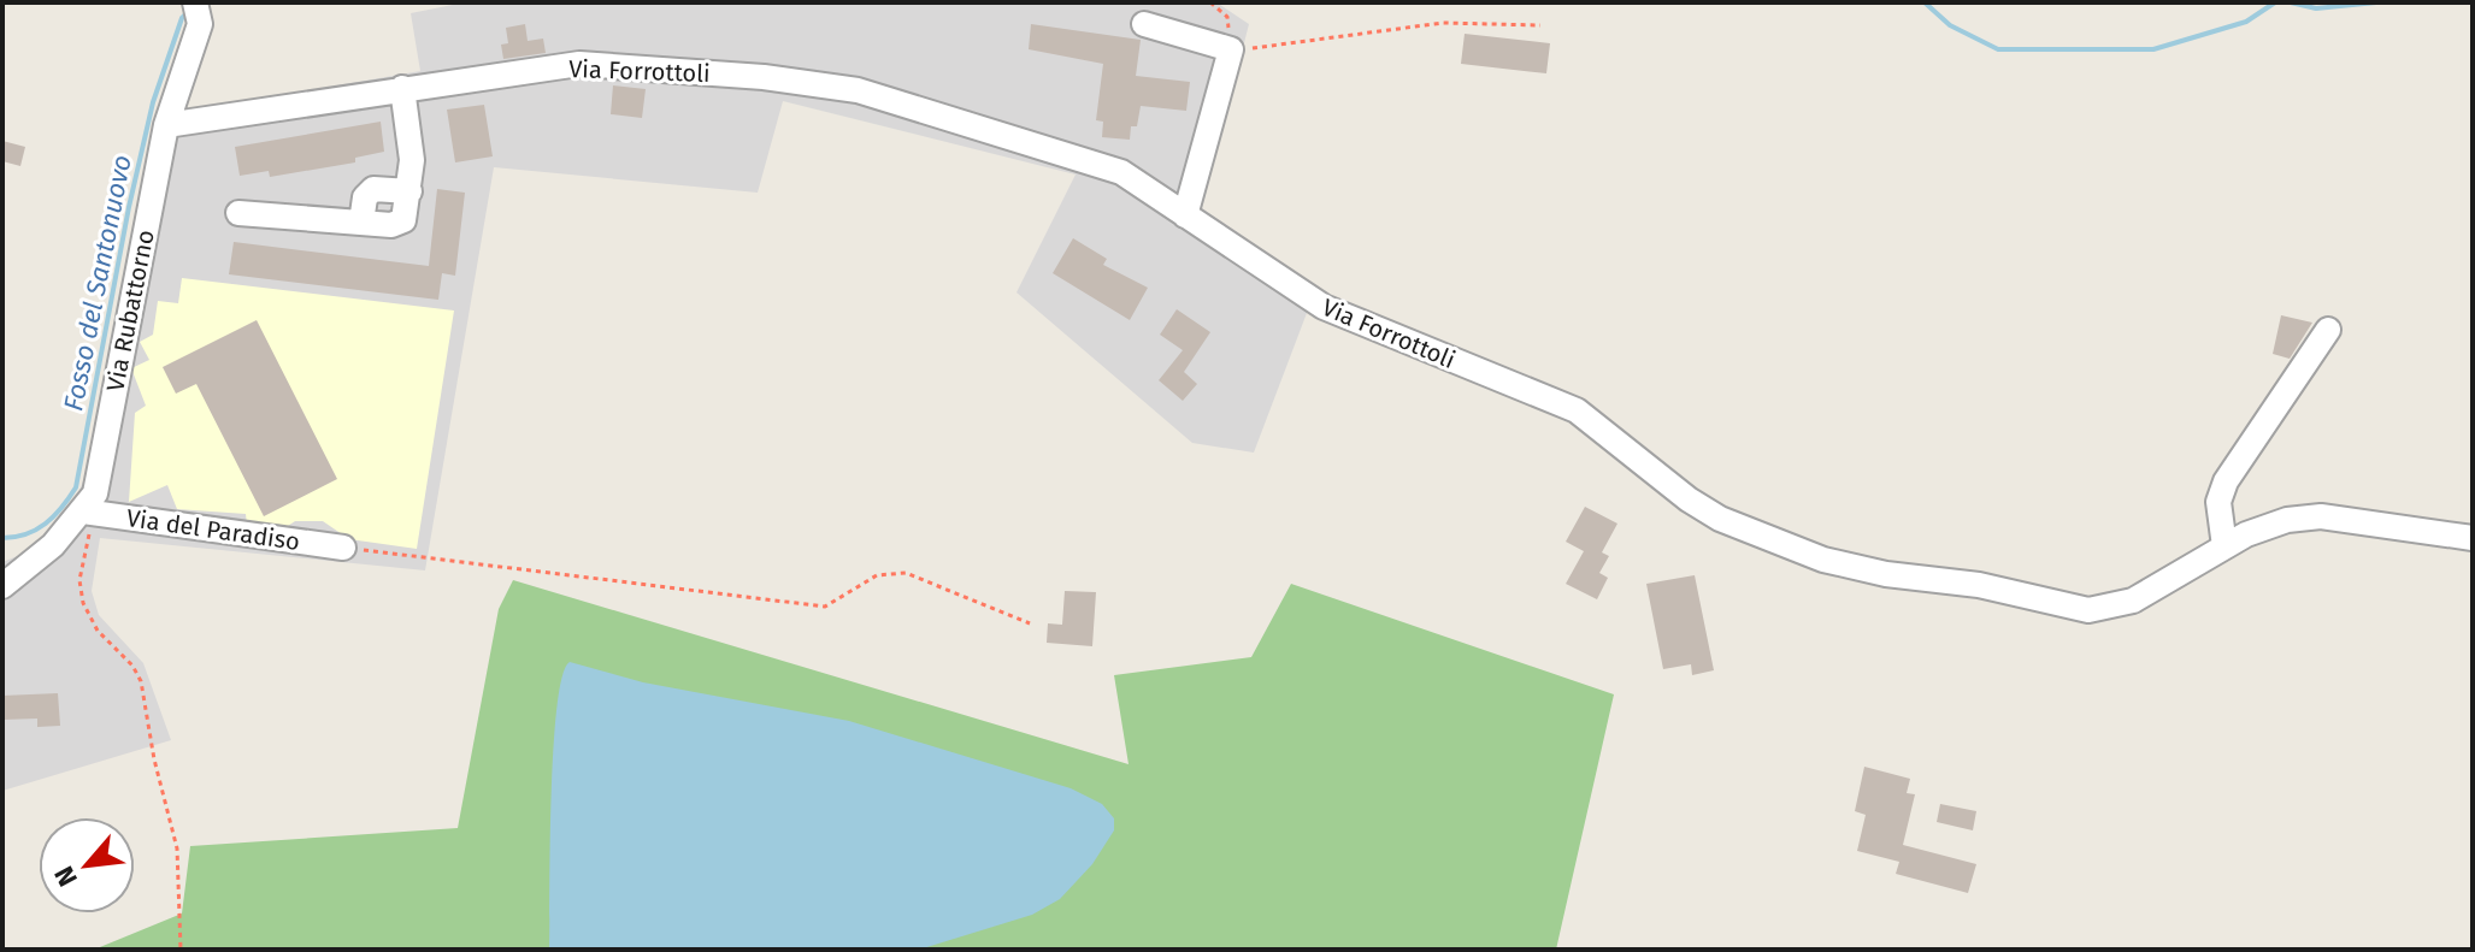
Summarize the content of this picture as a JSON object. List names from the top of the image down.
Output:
{
  "streets": {
    "street": ["Via Forrottoli", "Via Rubattorno", "Via del Paradiso"]
  },
  "crossings": [
    ["Via Forrottoli", "Via Rubattorno"],
    ["Via Rubattorno", "Via del Paradiso"]
  ],
  "water": ["Fosso del Santonuovo"],
  "north": "bottom left"
}
